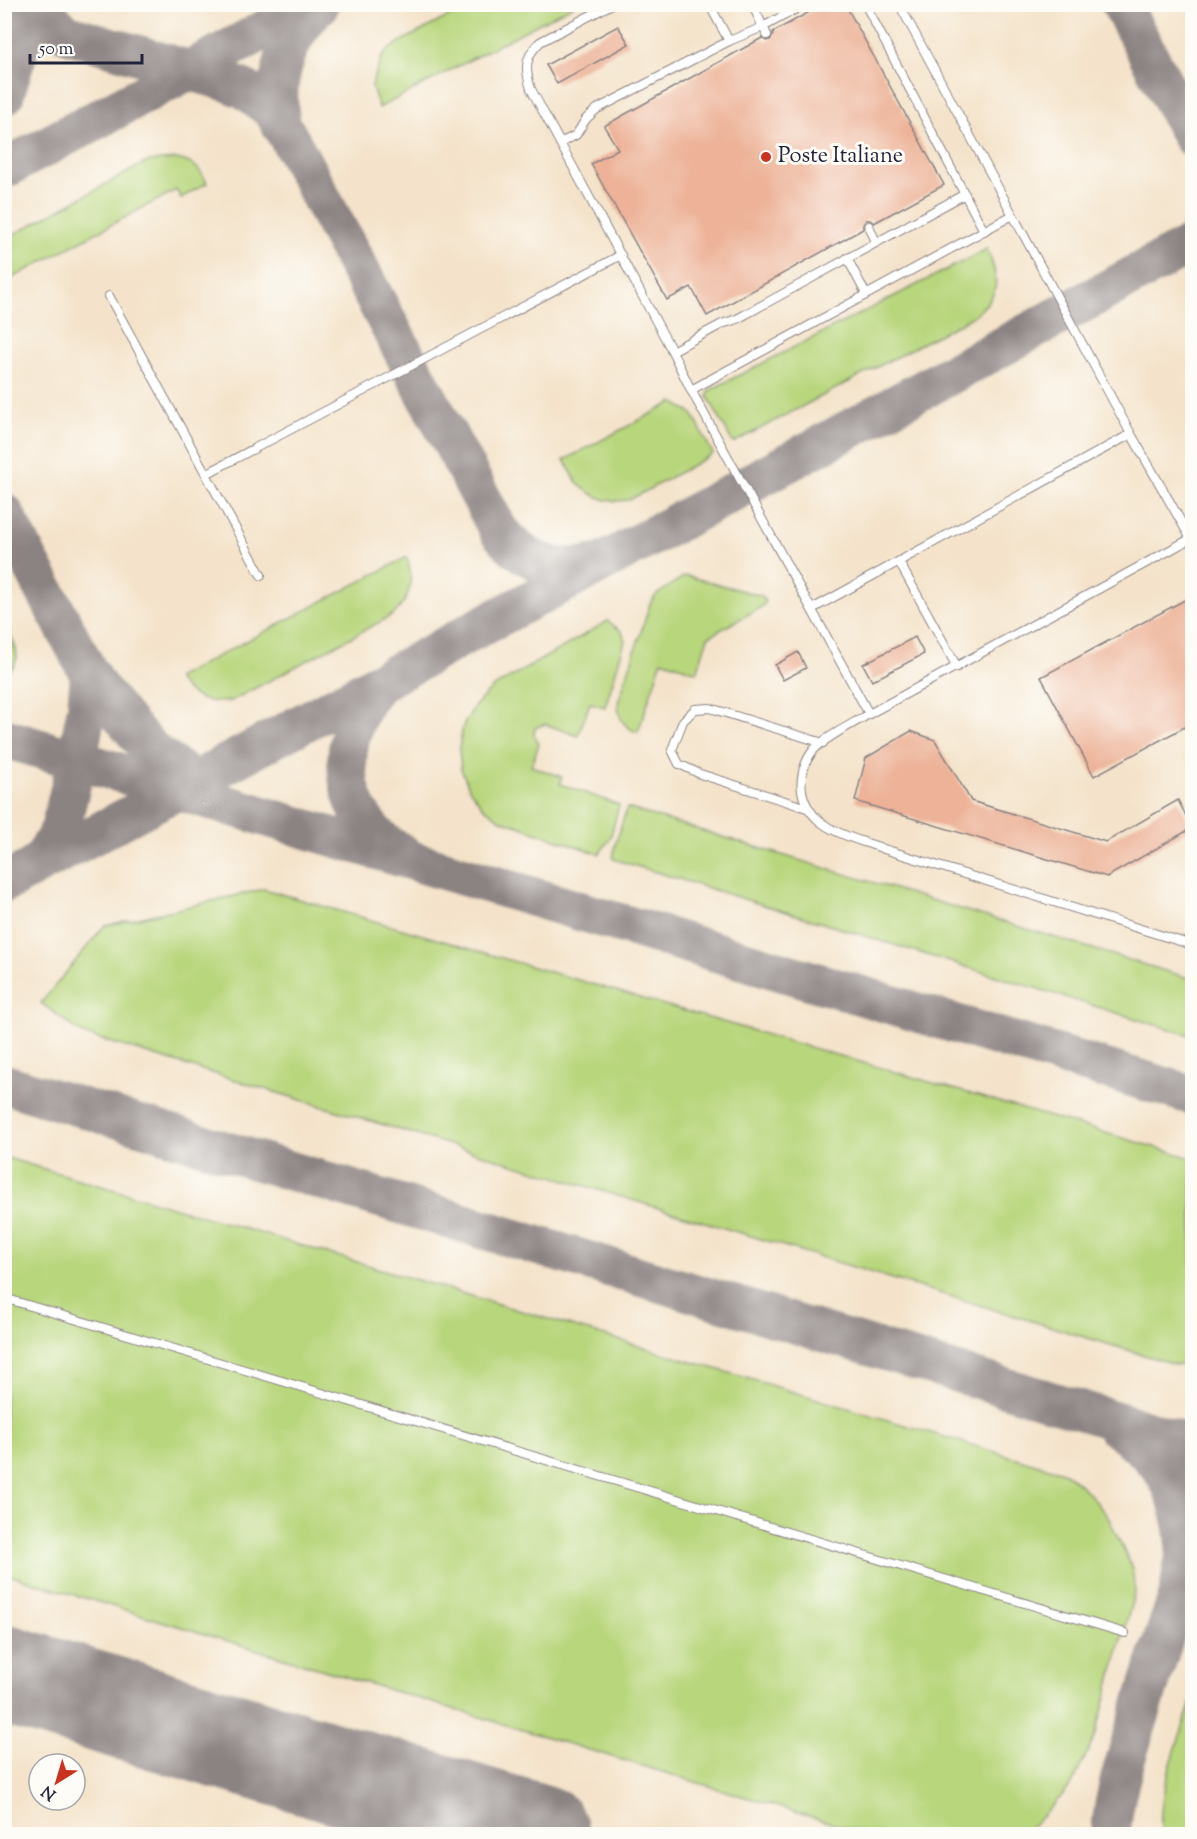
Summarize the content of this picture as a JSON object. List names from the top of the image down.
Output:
{
  "places": ["Poste Italiane"],
  "scale_bar": "50 m",
  "north": "bottom left"
}
